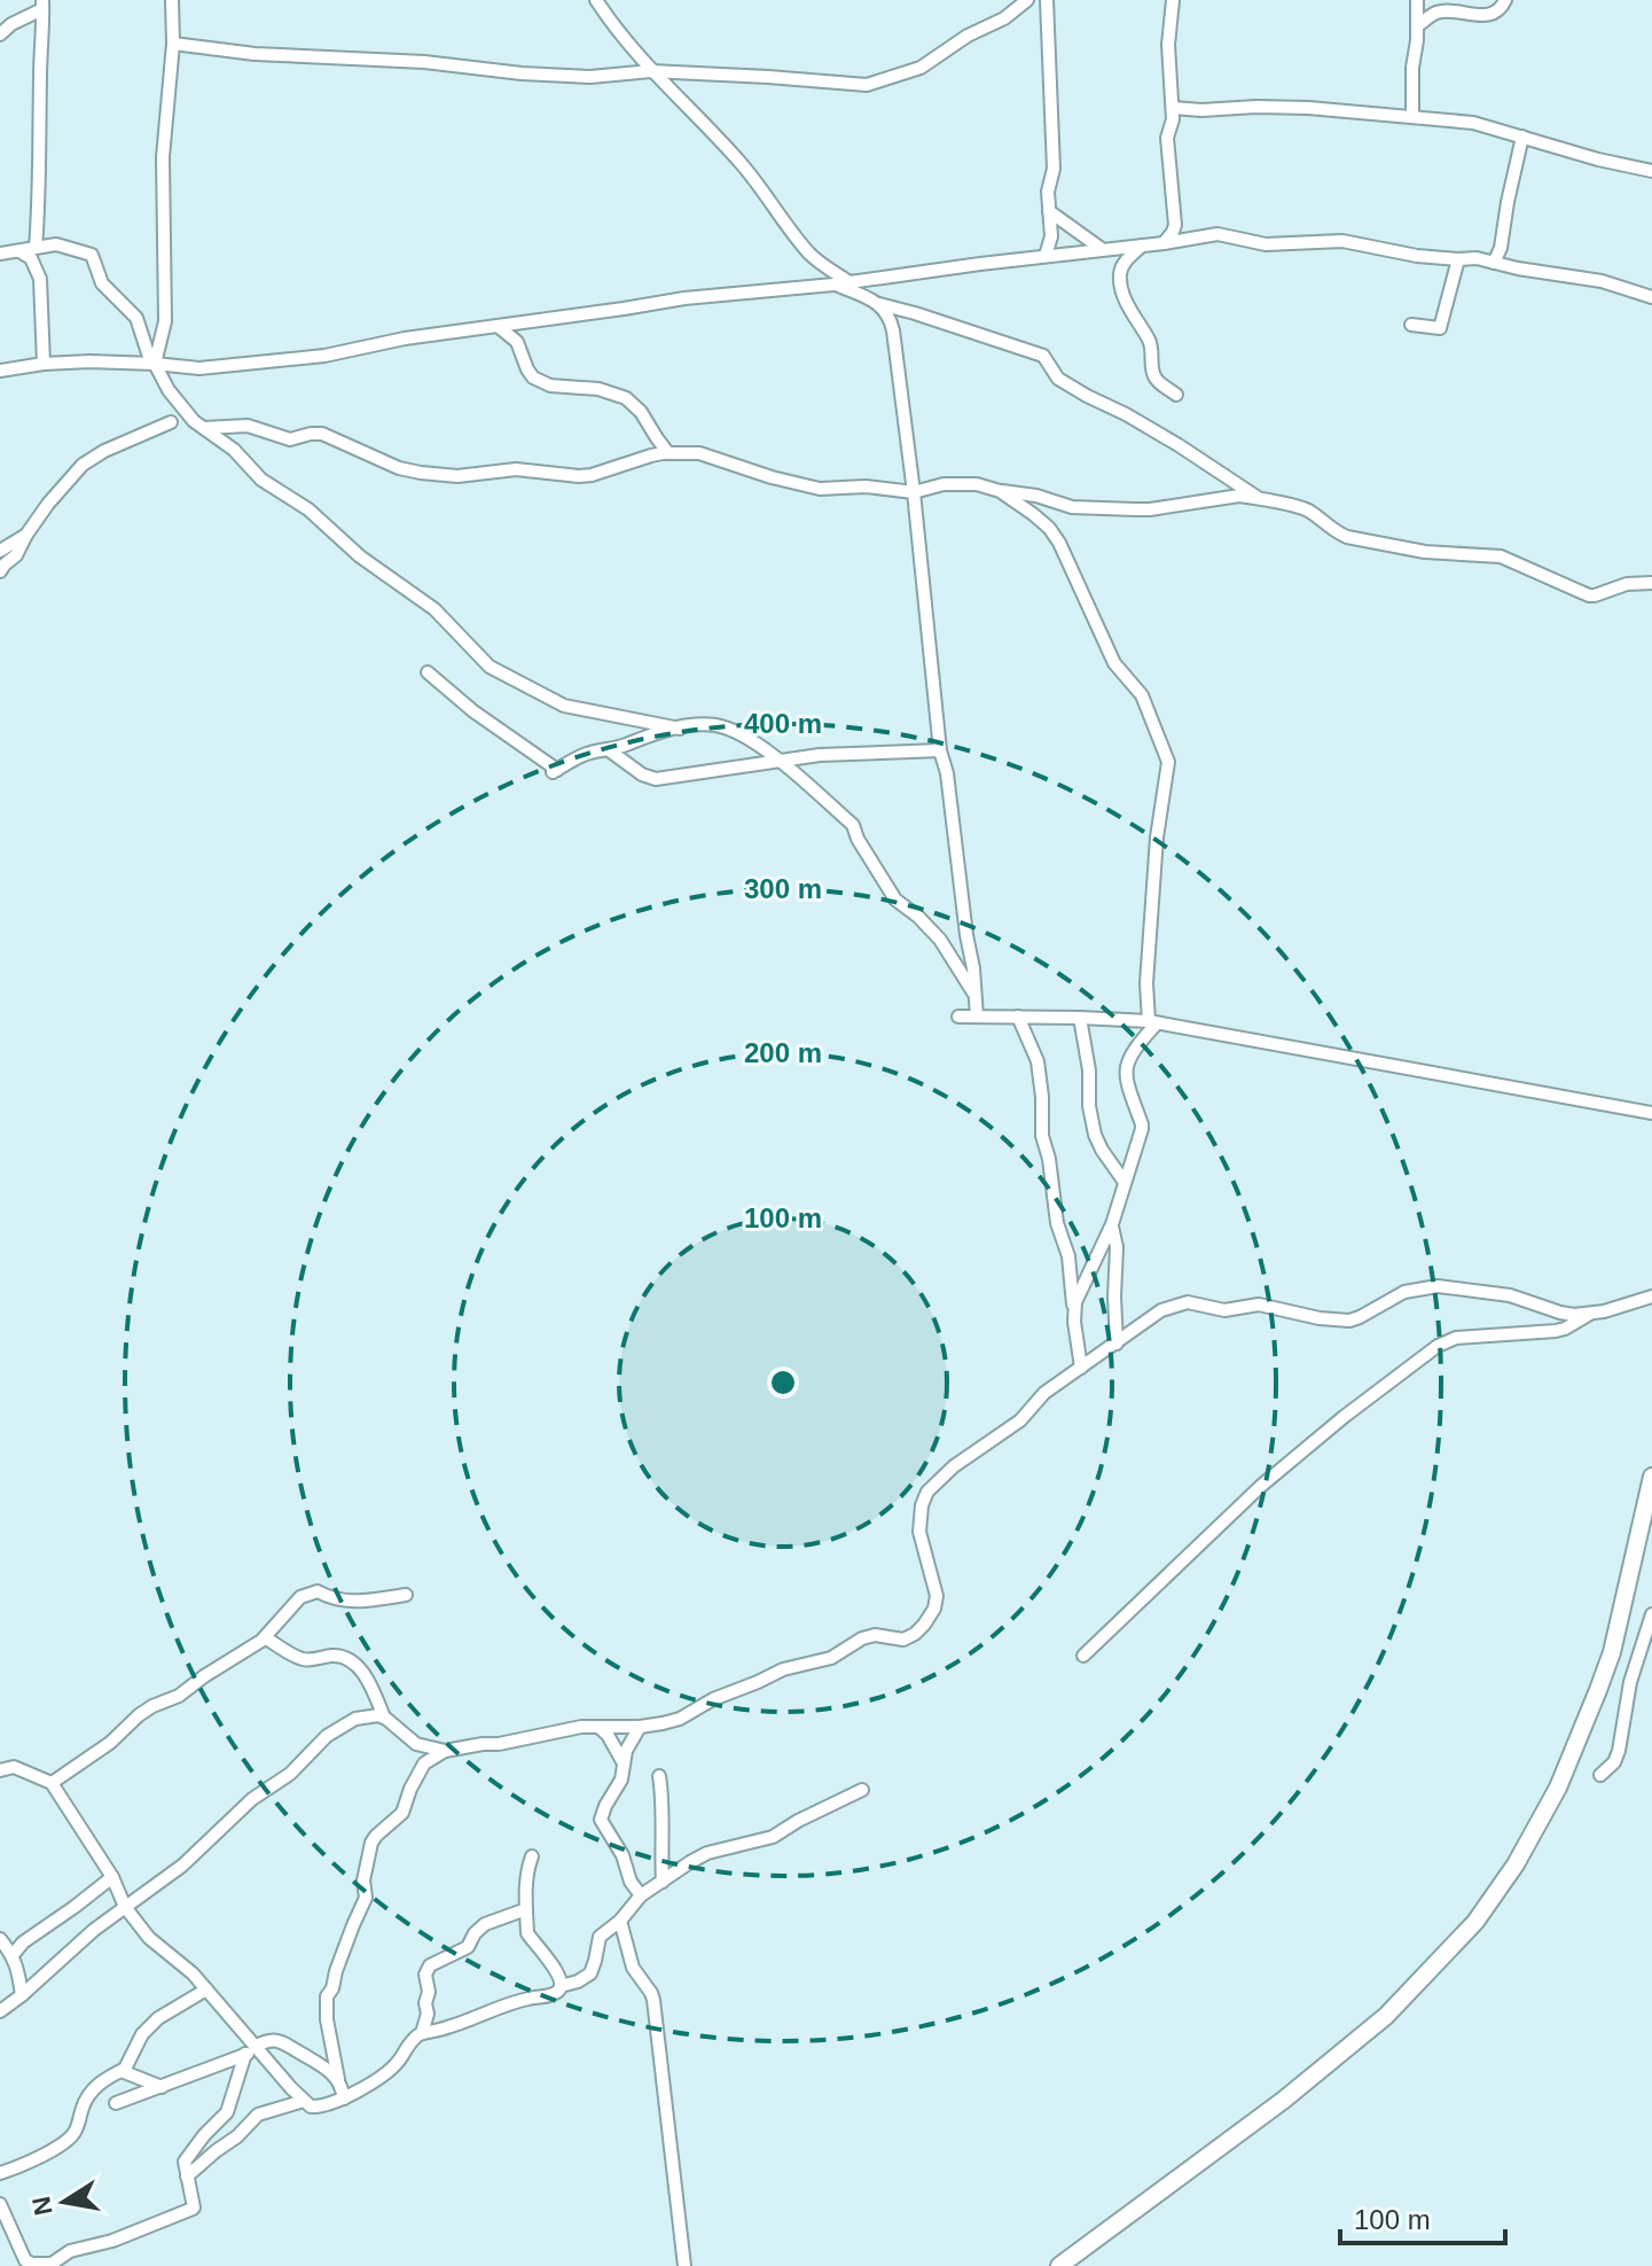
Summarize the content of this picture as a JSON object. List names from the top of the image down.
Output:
{
  "scale_bar": "100 m",
  "north": "left",
  "rings": [
    "400 m",
    "300 m",
    "200 m",
    "100 m"
  ]
}
